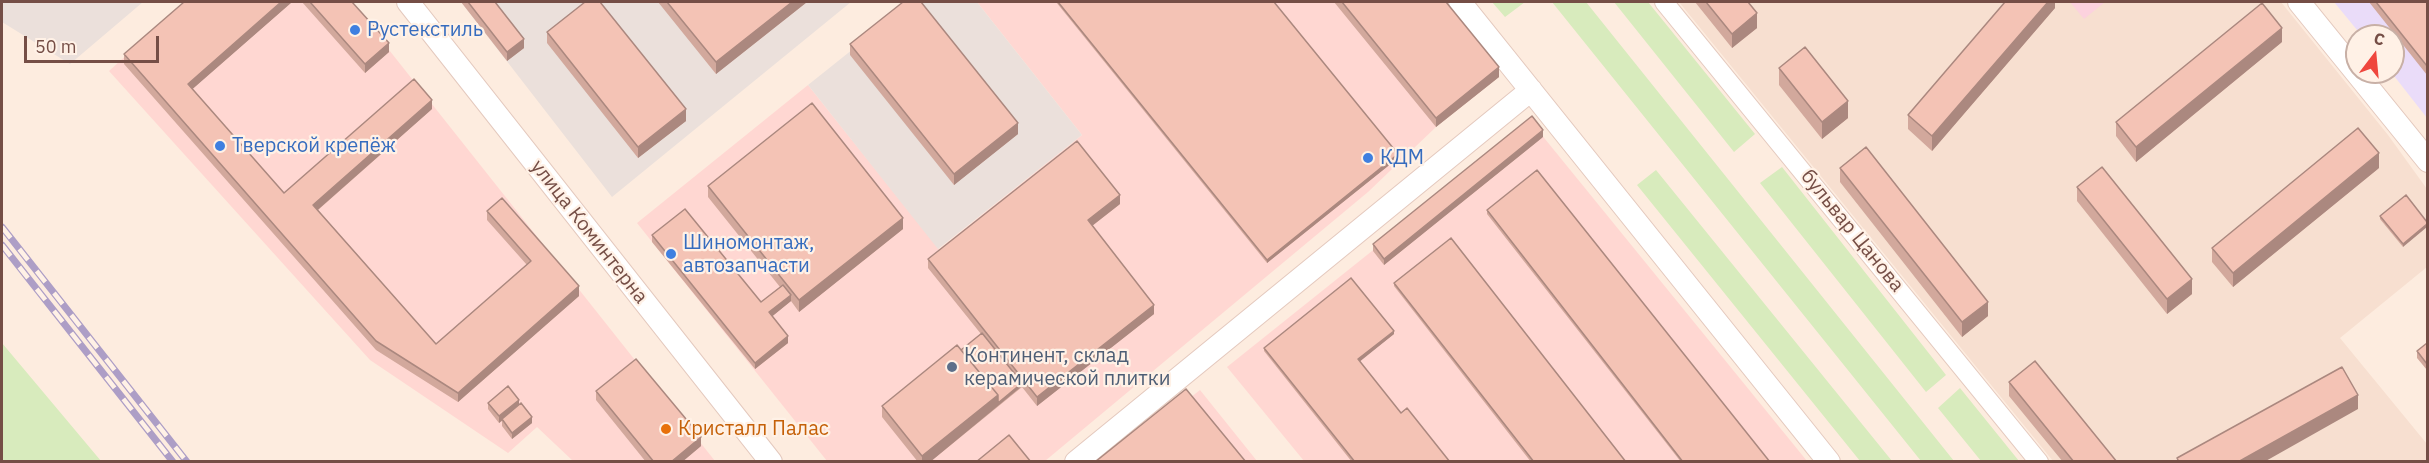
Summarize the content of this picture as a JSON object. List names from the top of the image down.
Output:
{
  "streets": {
    "street": ["бульвар Цанова", "улица Коминтерна"]
  },
  "places": [
    "Рустекстиль",
    "Тверской крепёж",
    "КДМ",
    "Шиномонтаж, автозапчасти",
    "Континент, склад керамической плитки",
    "Кристалл Палас"
  ],
  "scale_bar": "50 m",
  "north": "top"
}
